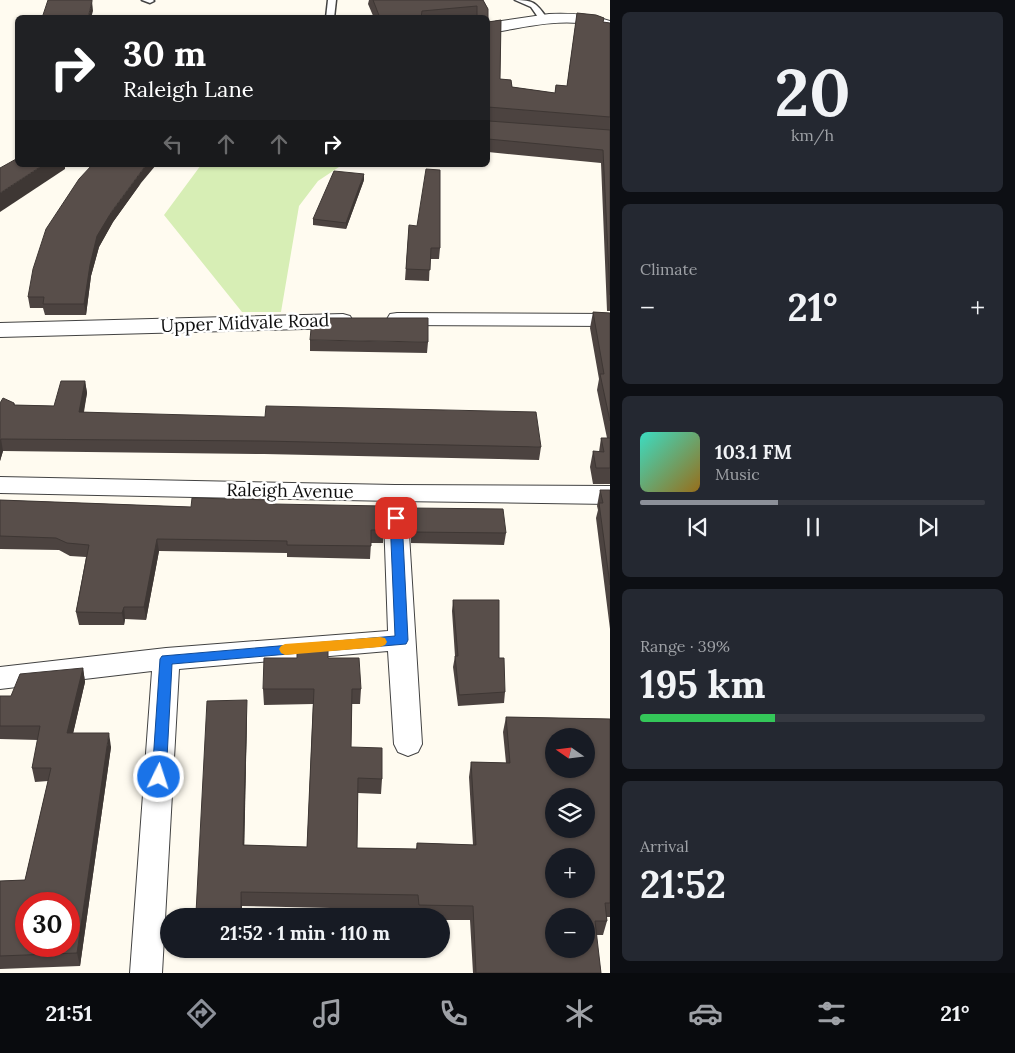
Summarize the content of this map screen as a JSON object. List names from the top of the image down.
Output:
{
  "streets": {
    "street": ["Upper Midvale Road", "Raleigh Avenue"]
  },
  "north": "left",
  "page": {
    "tile": [
      ["20", "km/h"],
      "Climate",
      ["Range · 39%", "195 km"],
      ["Arrival", "21:52"]
    ],
    "turn": ["30 m", "Raleigh Lane"],
    "heat": ["−", "21°", "+"],
    "song": ["103.1 FM", "Music"],
    "map_buttons": ["+", "−"],
    "limit": "30",
    "trip": "21:52 · 1 min · 110 m",
    "tabs": ["21:51", "21°"]
  }
}
